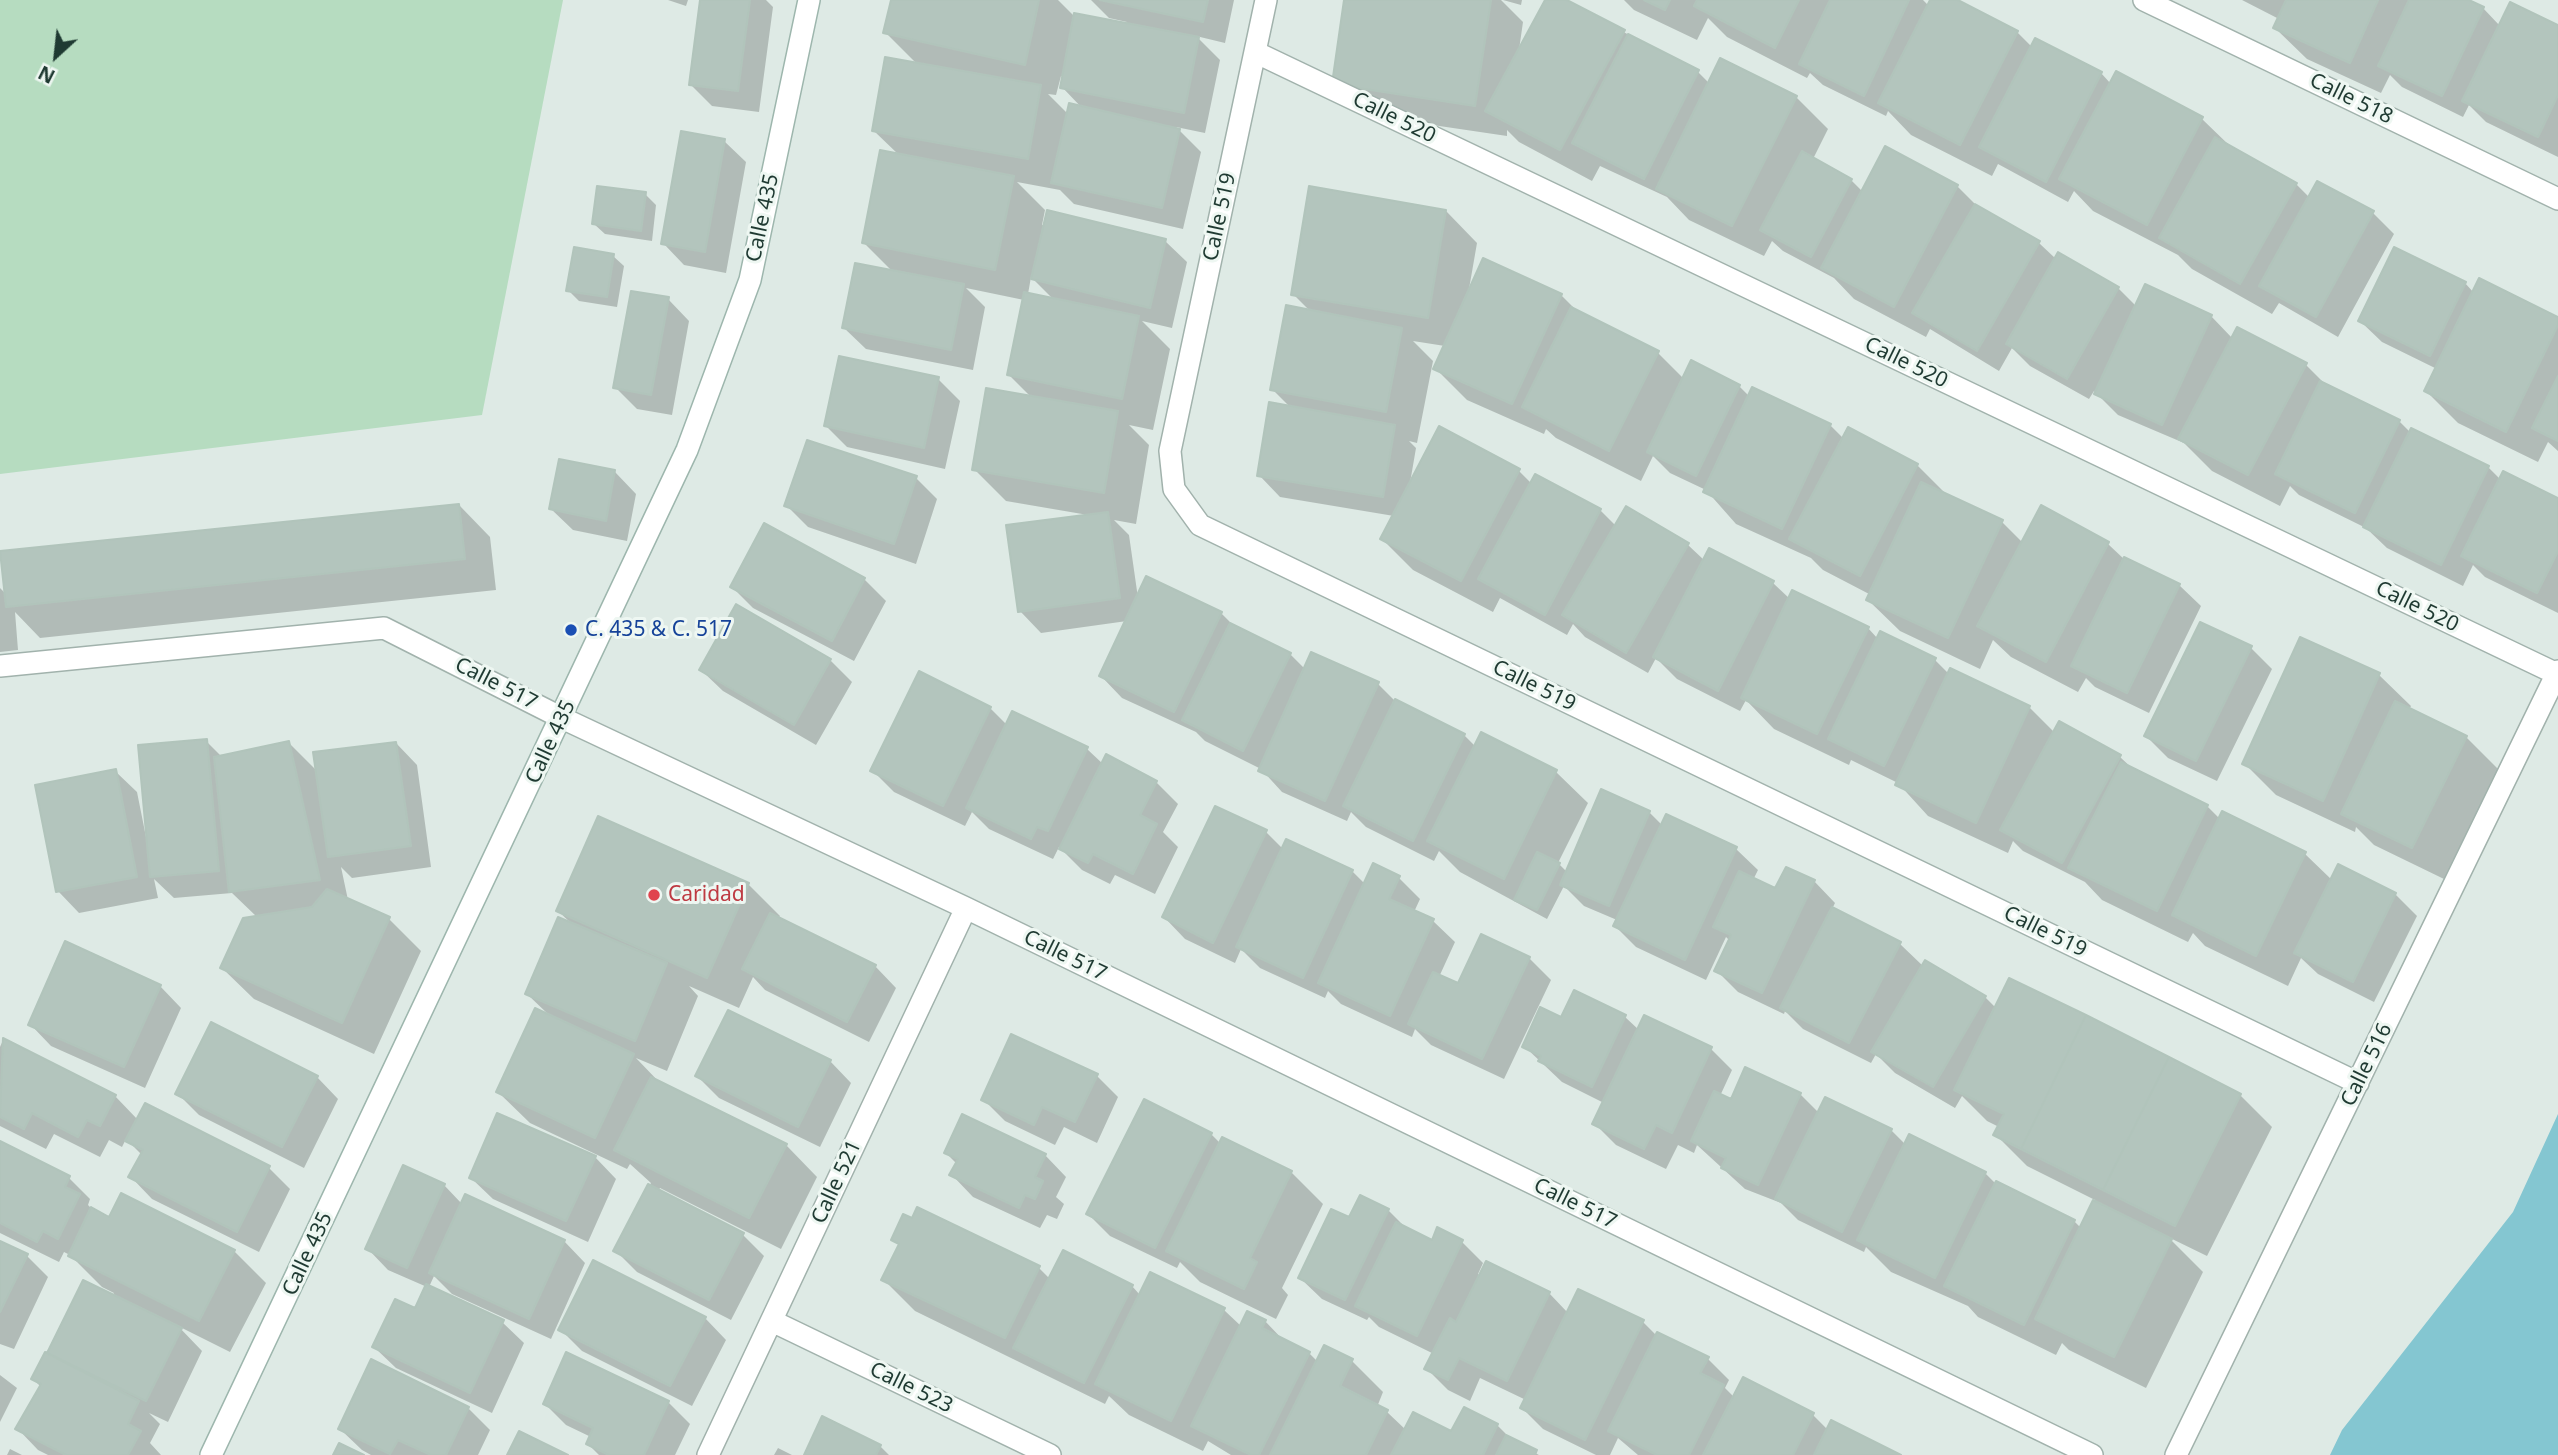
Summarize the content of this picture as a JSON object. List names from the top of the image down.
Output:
{
  "streets": {
    "street": [
      "Calle 518",
      "Calle 520",
      "Calle 519",
      "Calle 435",
      "Calle 517",
      "Calle 516",
      "Calle 521",
      "Calle 523"
    ]
  },
  "crossings": [
    ["Calle 520", "Calle 519"],
    ["Calle 520", "Calle 516"],
    ["Calle 519", "Calle 516"],
    ["Calle 435", "Calle 517"],
    ["Calle 517", "Calle 521"],
    ["Calle 521", "Calle 523"]
  ],
  "places": ["C. 435 & C. 517", "Caridad"],
  "north": "bottom left"
}
